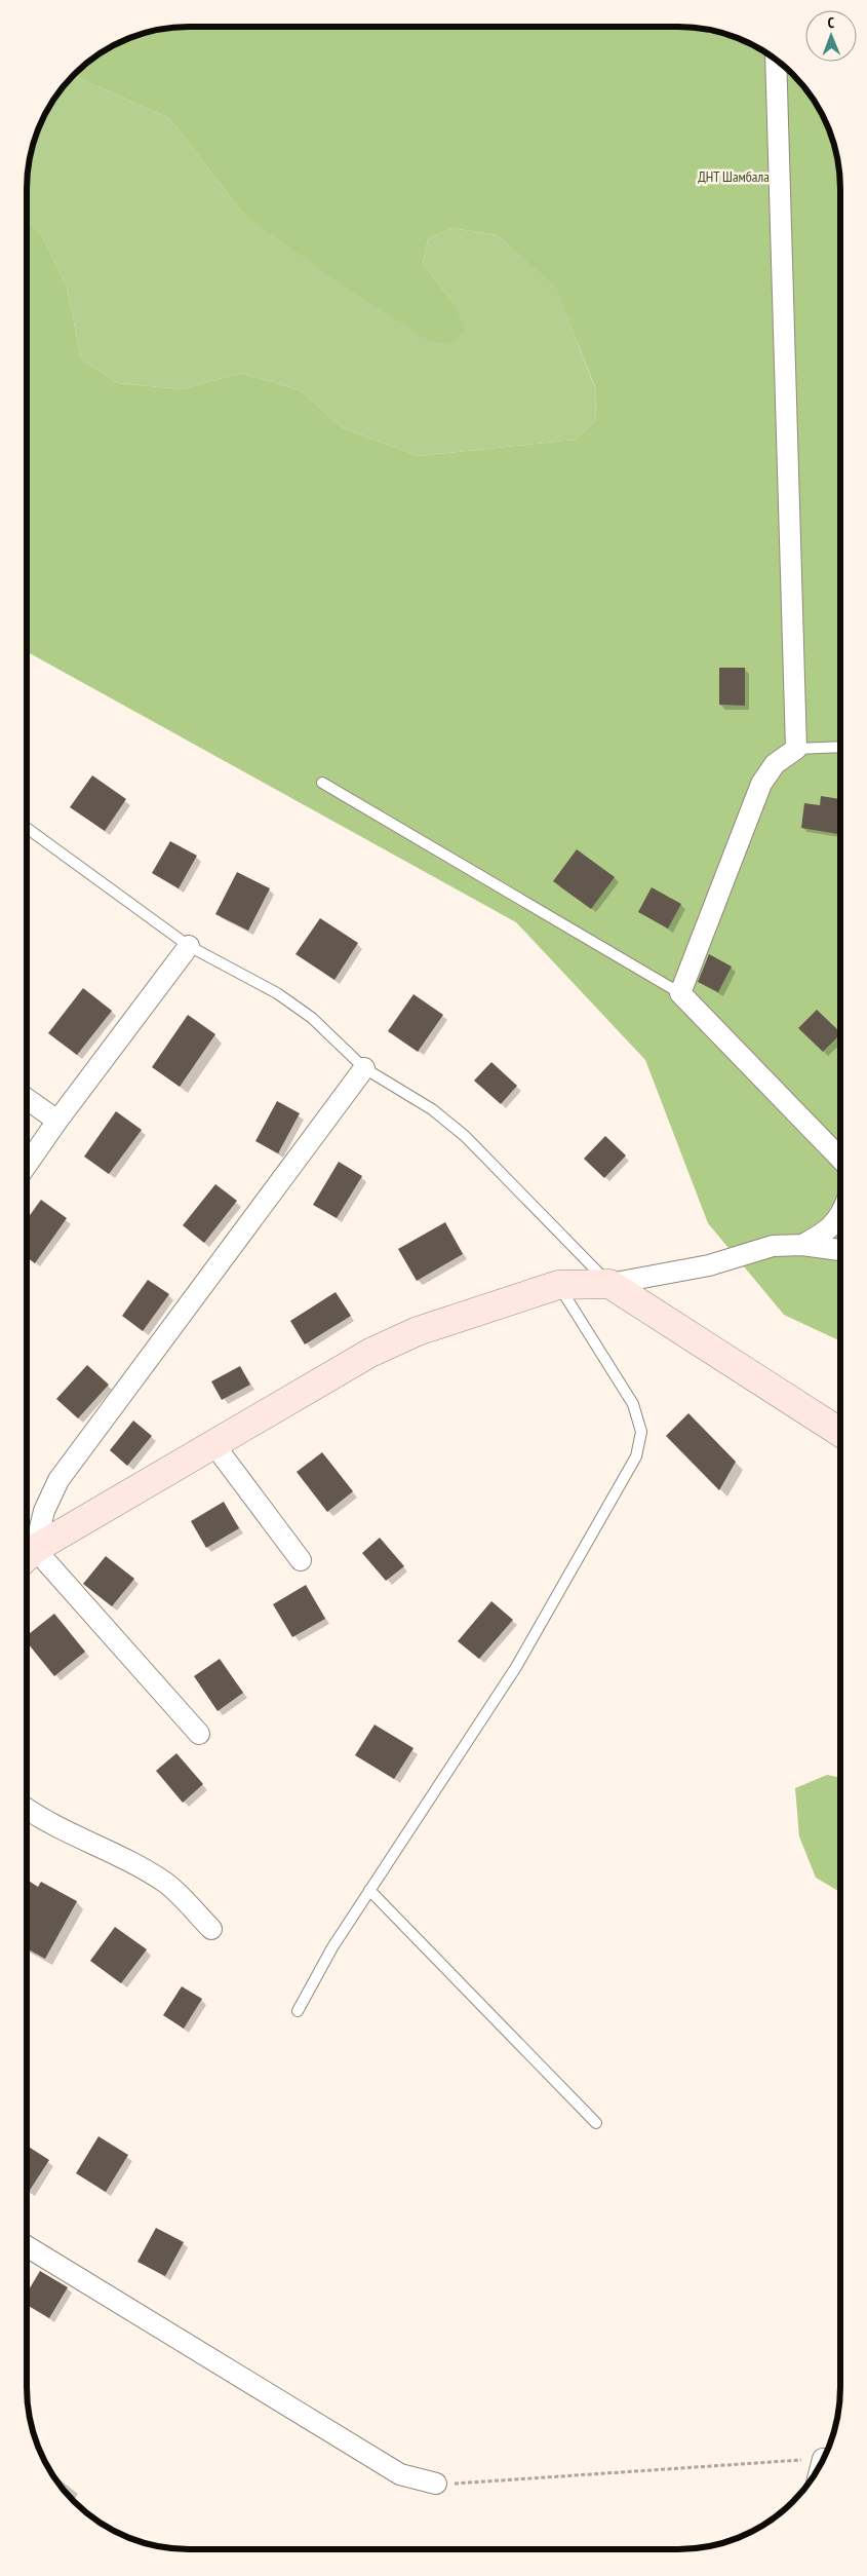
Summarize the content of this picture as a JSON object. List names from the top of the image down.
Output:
{
  "parks": ["ДНТ Шамбала"],
  "north": "top"
}
